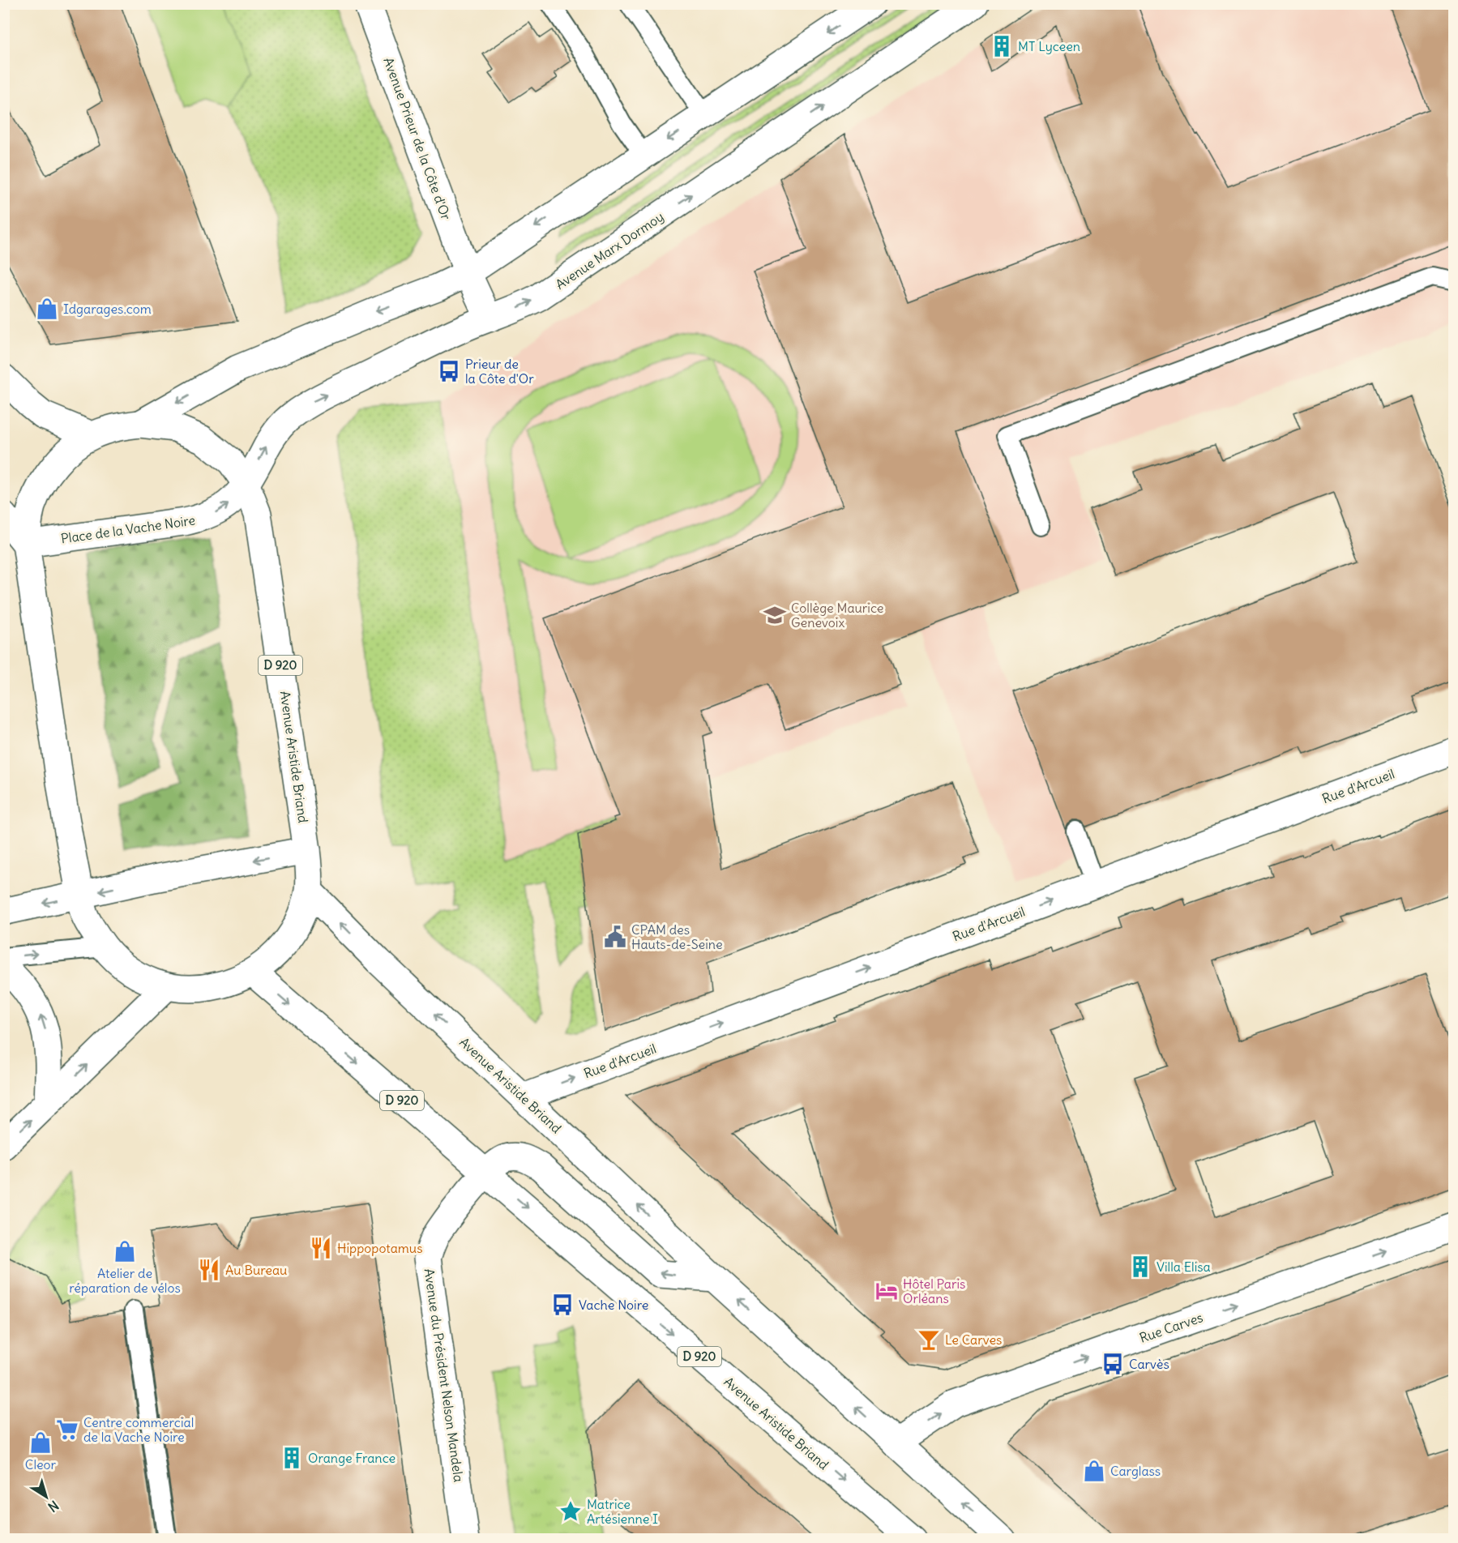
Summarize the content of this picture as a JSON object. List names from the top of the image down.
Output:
{
  "streets": {
    "main road": [
      "Avenue Prieur de la Côte d'Or",
      "Avenue Marx Dormoy",
      "Place de la Vache Noire",
      "D 920",
      "Avenue Aristide Briand",
      "Rue d'Arcueil",
      "Rue Carves",
      "Avenue du Président Nelson Mandela"
    ]
  },
  "crossings": [
    ["Avenue Prieur de la Côte d'Or", "Avenue Marx Dormoy"],
    ["Avenue Marx Dormoy", "Place de la Vache Noire"],
    ["Avenue Marx Dormoy", "Avenue Aristide Briand"],
    ["Place de la Vache Noire", "Avenue Aristide Briand"],
    ["Avenue Aristide Briand", "Rue d'Arcueil"],
    ["Avenue Aristide Briand", "Rue Carves"],
    ["Avenue Aristide Briand", "Avenue du Président Nelson Mandela"]
  ],
  "one_way": ["Place de la Vache Noire", "Rue d'Arcueil", "Rue Carves"],
  "places": {
    "building": ["MT Lyceen", "Villa Elisa", "Orange France"],
    "shop": [
      "Idgarages.com",
      "Atelier de réparation de vélos",
      "Cleor",
      "Carglass"
    ],
    "bus stop": ["Prieur de la Côte d'Or", "Vache Noire", "Carvès"],
    "school or university": ["Collège Maurice Genevoix"],
    "public building": ["CPAM des Hauts-de-Seine"],
    "restaurant": ["Hippopotamus", "Au Bureau"],
    "hotel": ["Hôtel Paris Orléans"],
    "bar": ["Le Carves"],
    "supermarket": ["Centre commercial de la Vache Noire"],
    "place": ["Matrice Artésienne I"]
  },
  "north": "bottom right"
}
